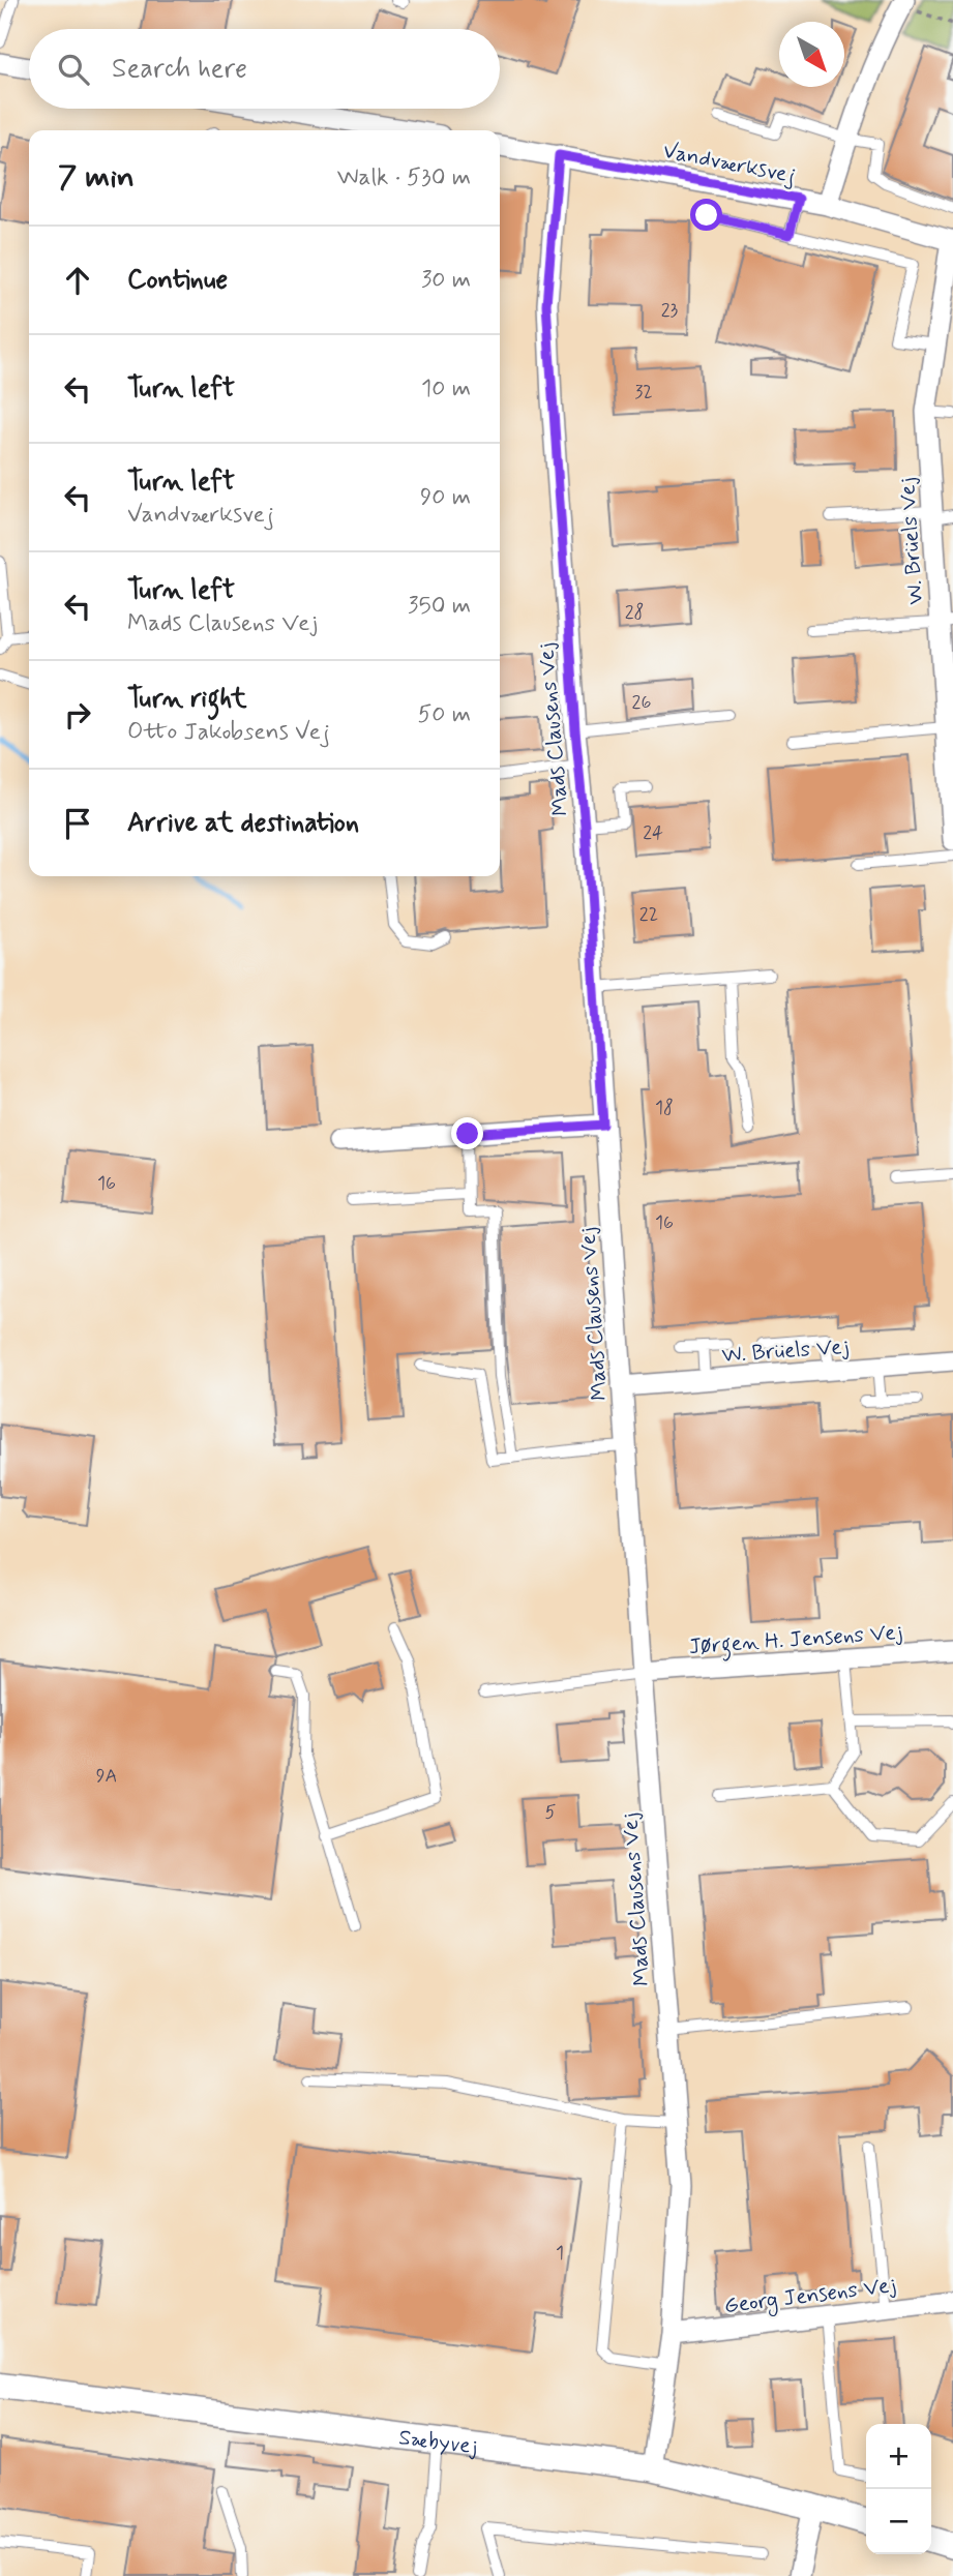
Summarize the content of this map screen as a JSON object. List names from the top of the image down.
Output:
{
  "streets": {
    "street": [
      "Vandværksvej",
      "W. Brüels Vej",
      "Mads Clausens Vej",
      "Jørgen H. Jensens Vej",
      "Georg Jensens Vej",
      "Sæbyvej"
    ]
  },
  "crossings": [
    ["Vandværksvej", "W. Brüels Vej"],
    ["Vandværksvej", "Mads Clausens Vej"],
    ["W. Brüels Vej", "Mads Clausens Vej"],
    ["Mads Clausens Vej", "Jørgen H. Jensens Vej"],
    ["Mads Clausens Vej", "Georg Jensens Vej"],
    ["Mads Clausens Vej", "Sæbyvej"]
  ],
  "house_numbers": [
    "23",
    "32",
    "28",
    "26",
    "24",
    "22",
    "18",
    "16",
    "16",
    "9A",
    "5",
    "1"
  ],
  "north": "bottom right",
  "page": {
    "search": "Search here",
    "heading": ["7 min", "Walk · 530 m"],
    "list": [
      ["Continue", "30 m"],
      ["Turn left", "10 m"],
      ["Turn left", "Vandværksvej", "90 m"],
      ["Turn left", "Mads Clausens Vej", "350 m"],
      ["Turn right", "Otto Jakobsens Vej", "50 m"],
      "Arrive at destination"
    ],
    "map_buttons": ["+", "−"]
  }
}
